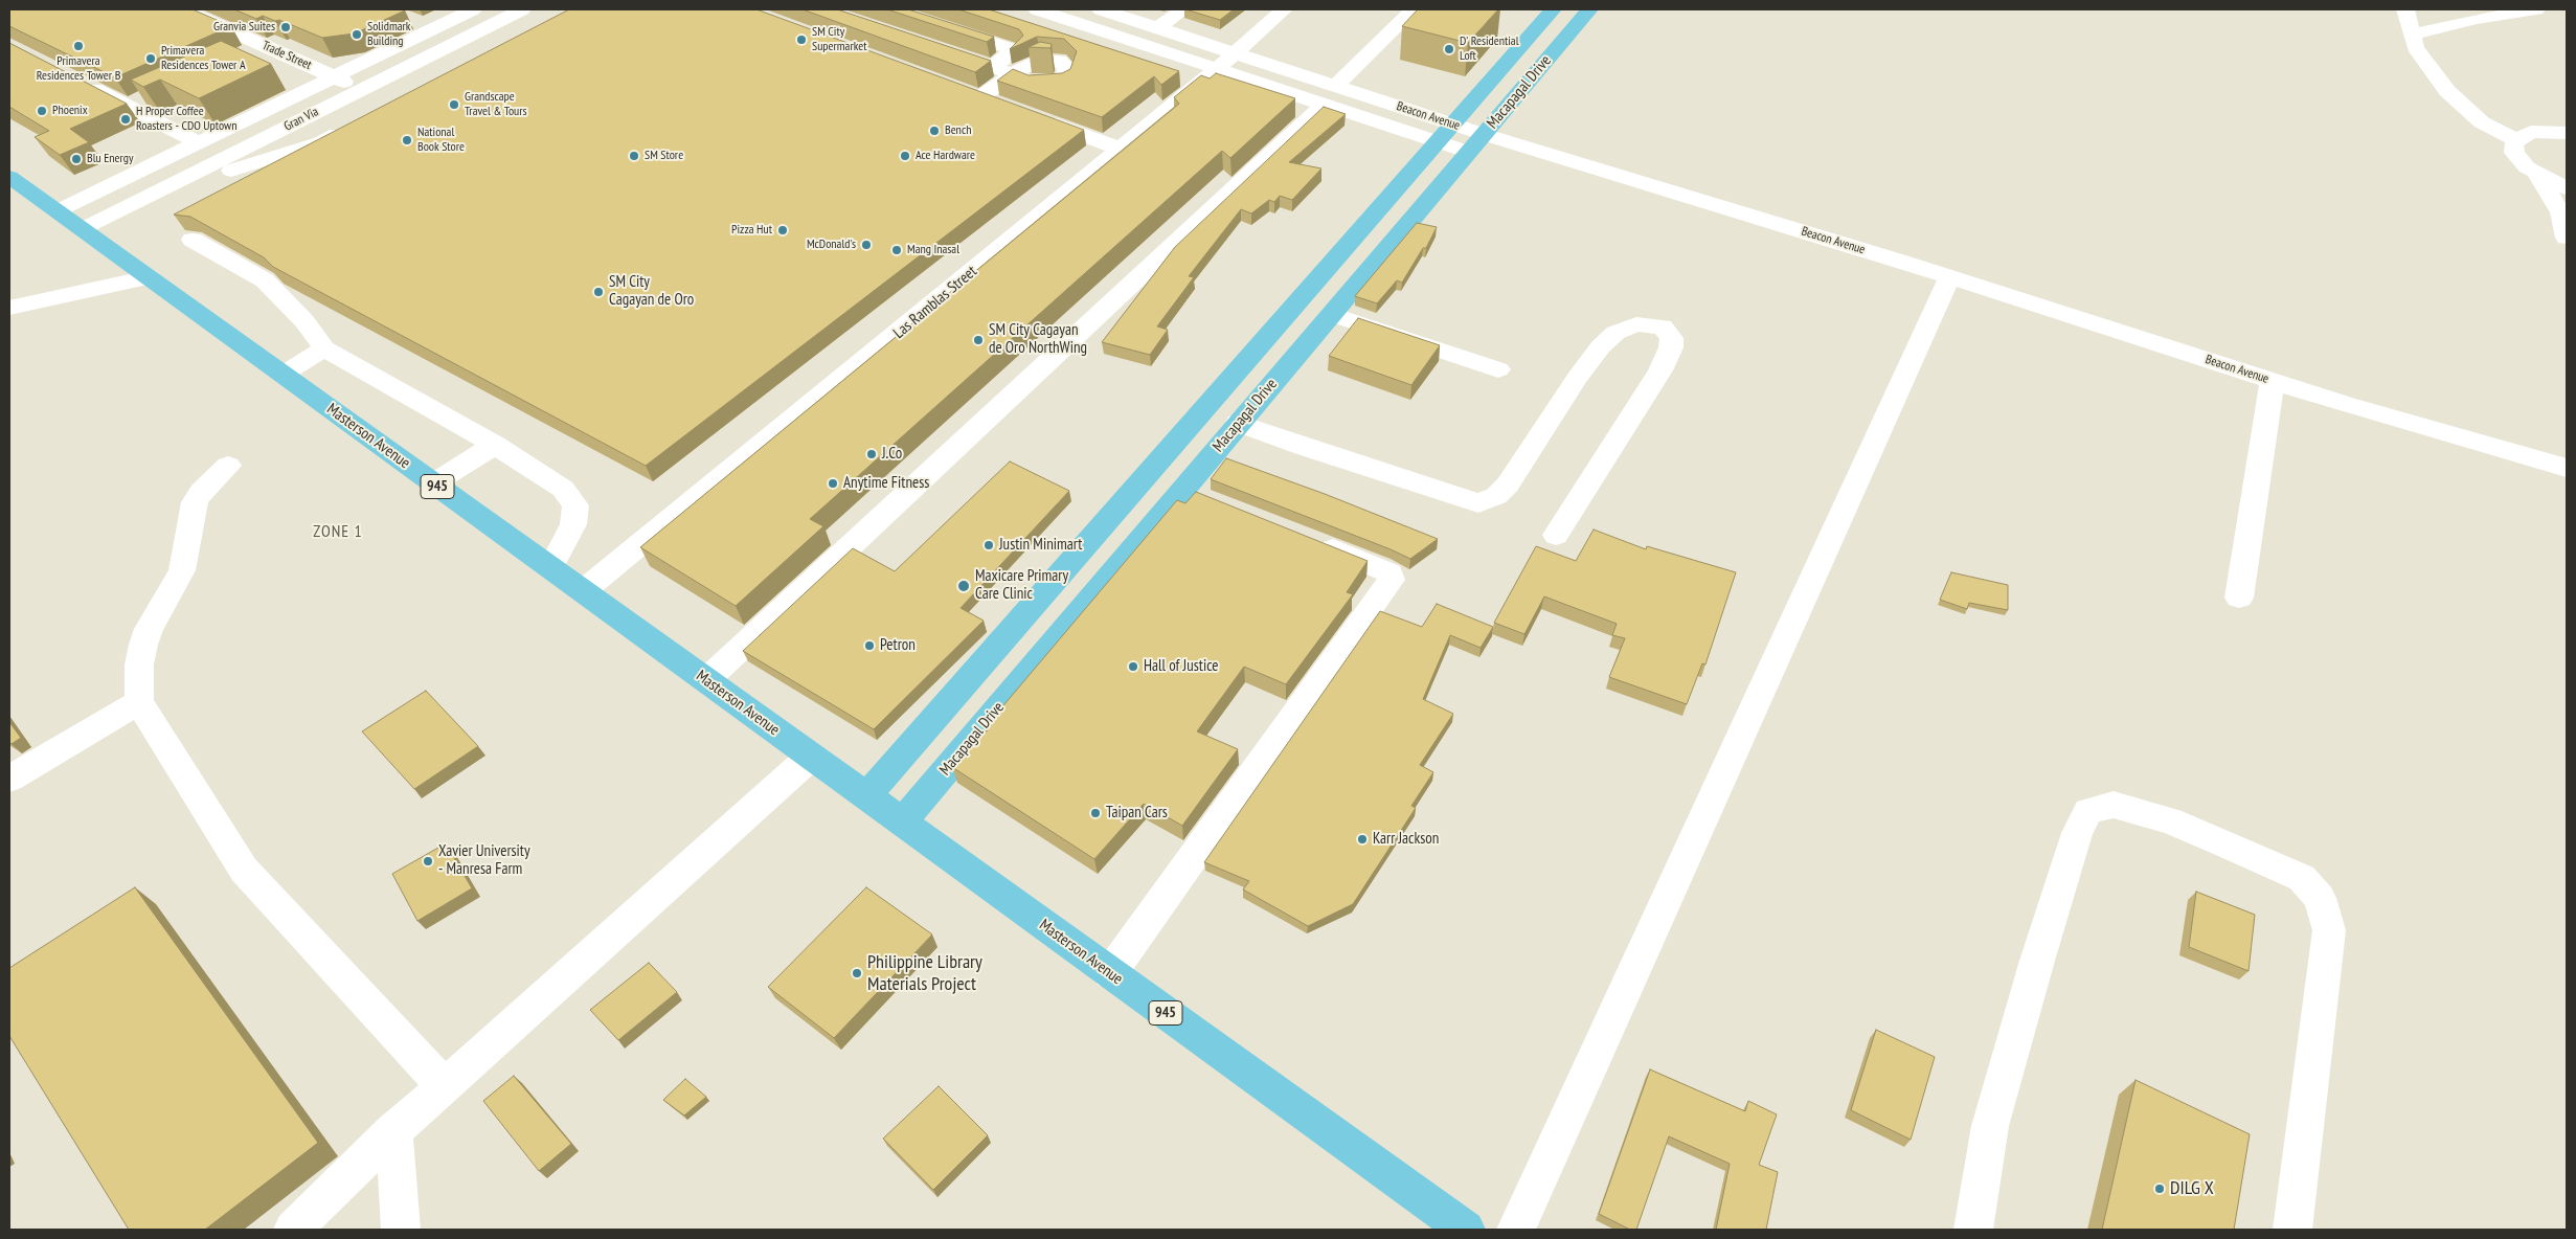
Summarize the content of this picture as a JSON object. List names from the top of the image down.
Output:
{
  "streets": {
    "main road": ["Macapagal Drive", "Masterson Avenue", "945"],
    "street": [
      "Trade Street",
      "Beacon Avenue",
      "Gran Via",
      "Las Ramblas Street"
    ]
  },
  "crossings": [
    ["Trade Street", "Gran Via"],
    ["Macapagal Drive", "Beacon Avenue"],
    ["Macapagal Drive", "Masterson Avenue"],
    ["Beacon Avenue", "Las Ramblas Street"],
    ["Gran Via", "Masterson Avenue"],
    ["Las Ramblas Street", "Masterson Avenue"]
  ],
  "districts": ["ZONE 1"],
  "places": [
    "Granvia Suites",
    "Solidmark Building",
    "SM City Supermarket",
    "Primavera Residences Tower B",
    "D' Residential Loft",
    "Primavera Residences Tower A",
    "Grandscape Travel & Tours",
    "Phoenix",
    "H Proper Coffee Roasters - CDO Uptown",
    "Bench",
    "National Book Store",
    "SM Store",
    "Ace Hardware",
    "Blu Energy",
    "Pizza Hut",
    "McDonald's",
    "Mang Inasal",
    "SM City Cagayan de Oro",
    "SM City Cagayan de Oro NorthWing",
    "J.Co",
    "Anytime Fitness",
    "Justin Minimart",
    "Maxicare Primary Care Clinic",
    "Petron",
    "Hall of Justice",
    "Taipan Cars",
    "Karr Jackson",
    "Xavier University - Manresa Farm",
    "Philippine Library Materials Project",
    "DILG X"
  ]
}
